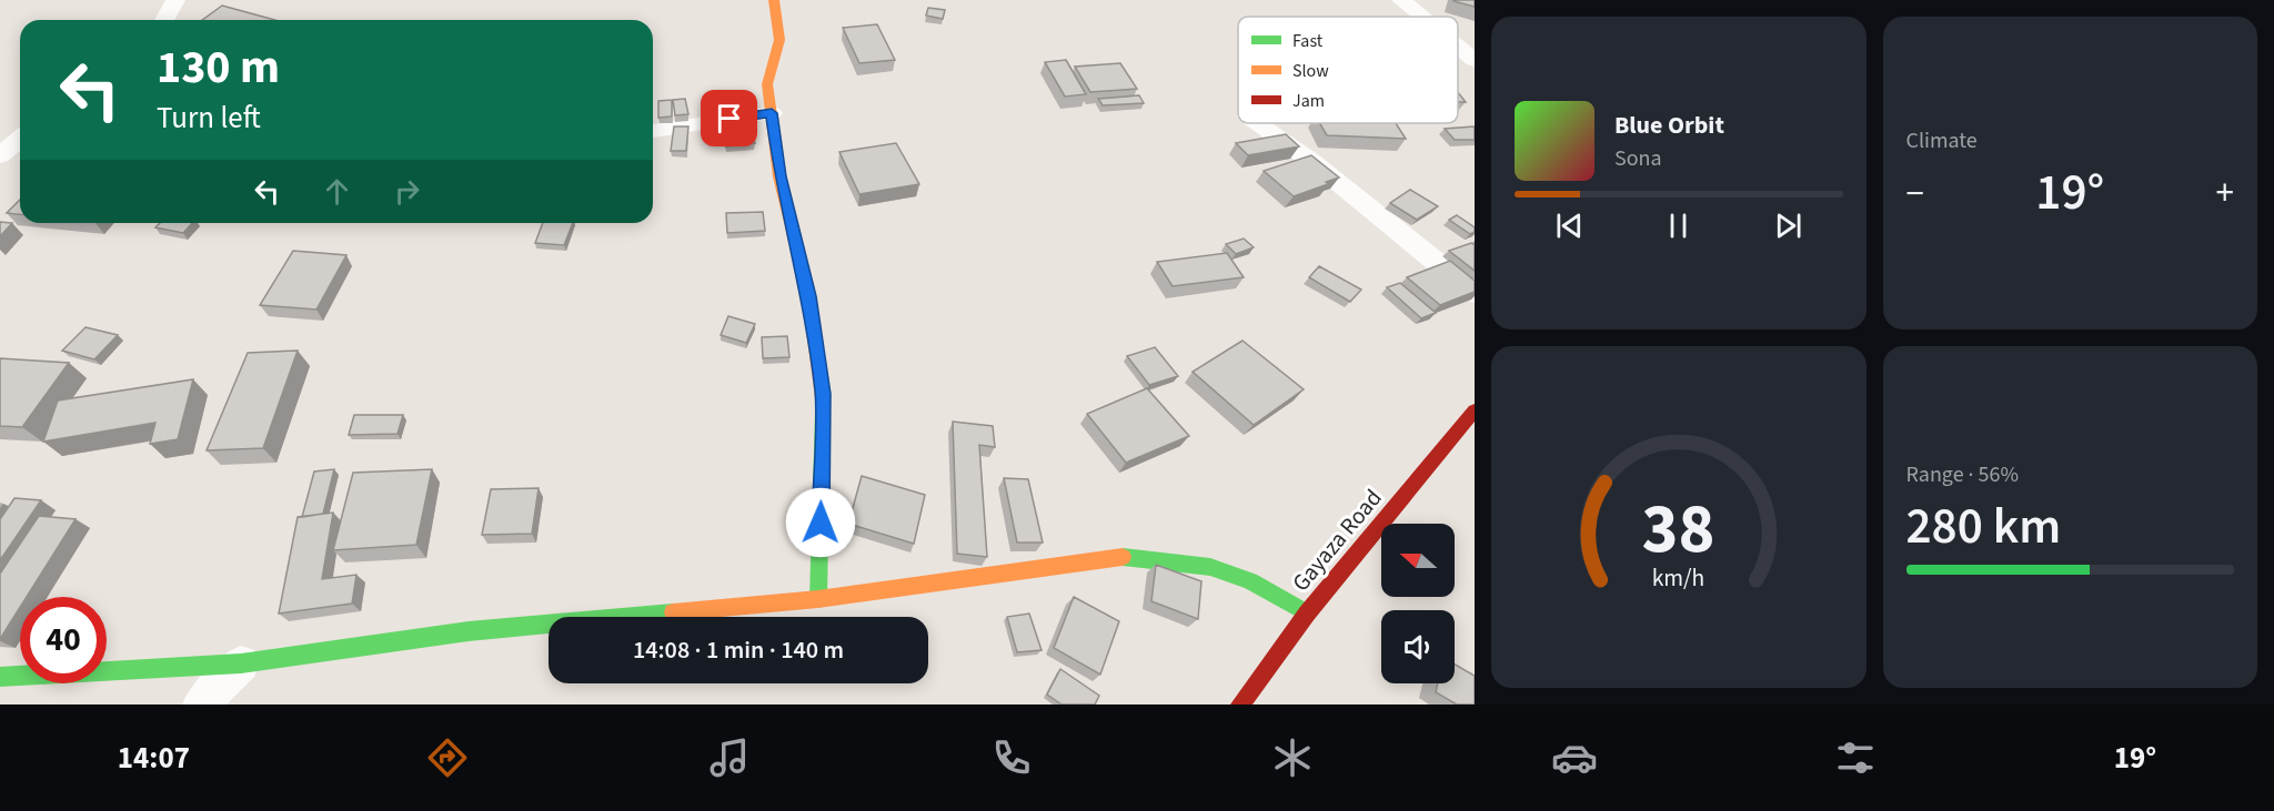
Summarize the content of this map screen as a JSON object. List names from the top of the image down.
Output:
{
  "streets": {
    "street": ["Gayaza Road"]
  },
  "legend": ["Fast", "Slow", "Jam"],
  "north": "left",
  "page": {
    "tile": [
      "Climate",
      ["Range · 56%", "280 km"]
    ],
    "turn": ["130 m", "Turn left"],
    "song": ["Blue Orbit", "Sona"],
    "heat": ["−", "19°", "+"],
    "limit": "40",
    "trip": "14:08 · 1 min · 140 m",
    "tabs": ["14:07", "19°"],
    "gauge": ["38", "km/h"]
  }
}
